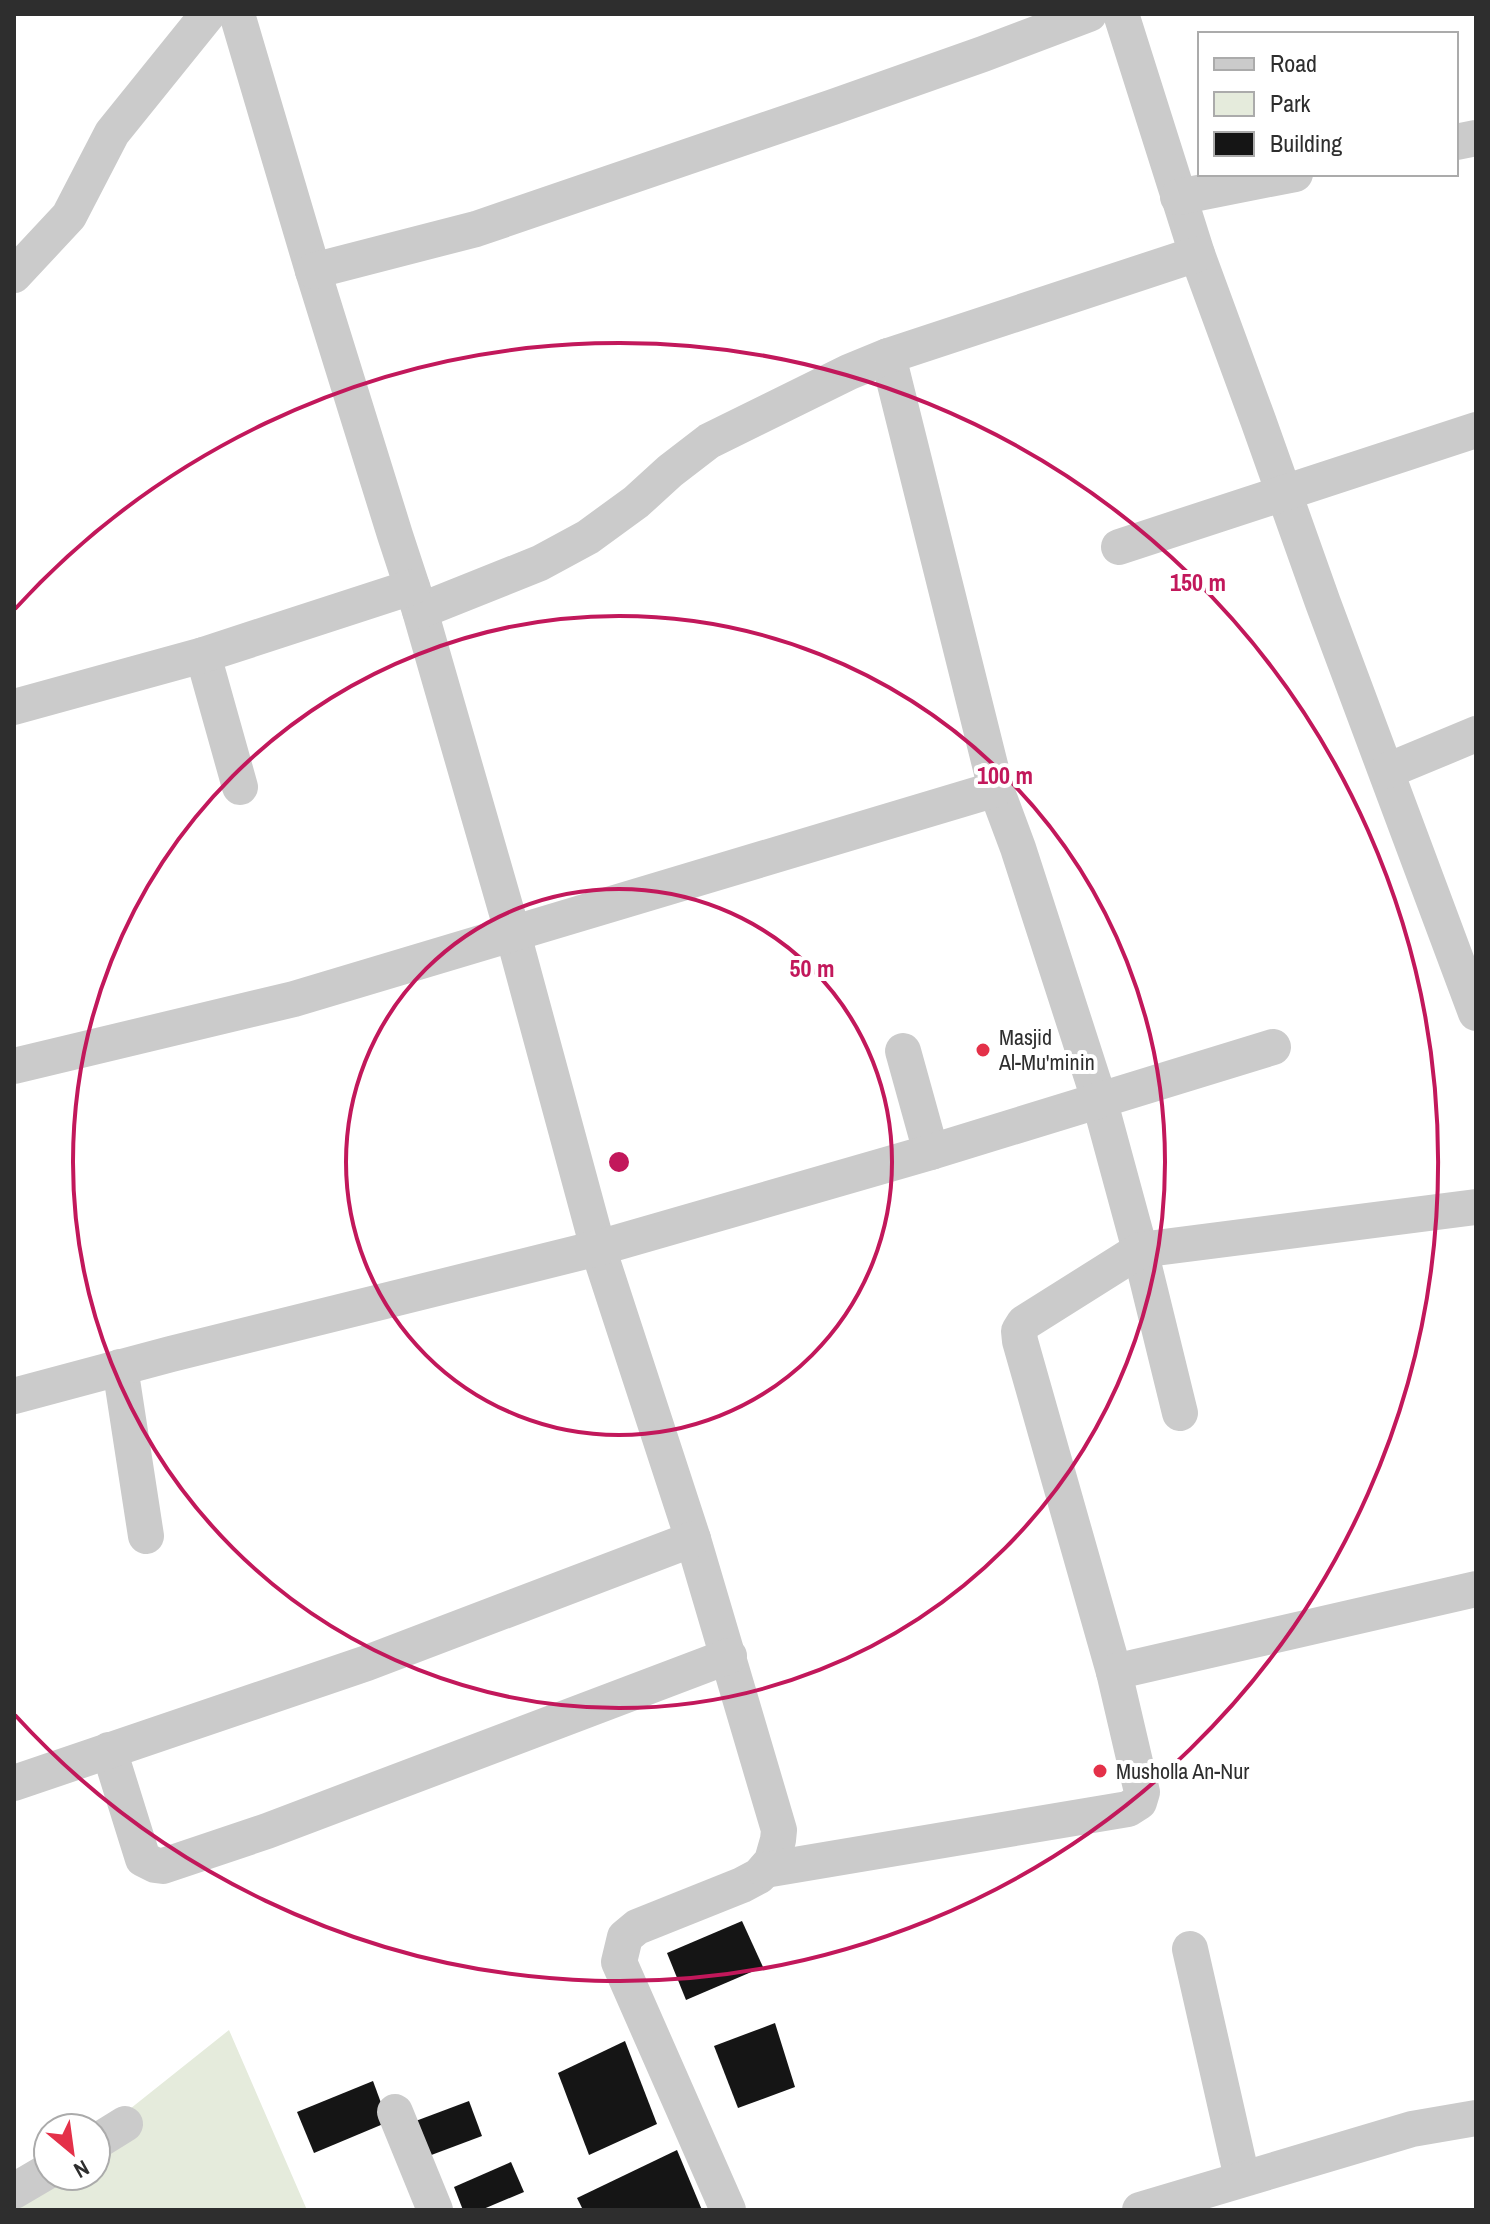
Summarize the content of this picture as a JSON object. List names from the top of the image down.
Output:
{
  "places": ["Masjid Al-Mu'minin", "Musholla An-Nur"],
  "legend": ["Road", "Park", "Building"],
  "north": "bottom right",
  "rings": ["150 m", "100 m", "50 m"]
}
